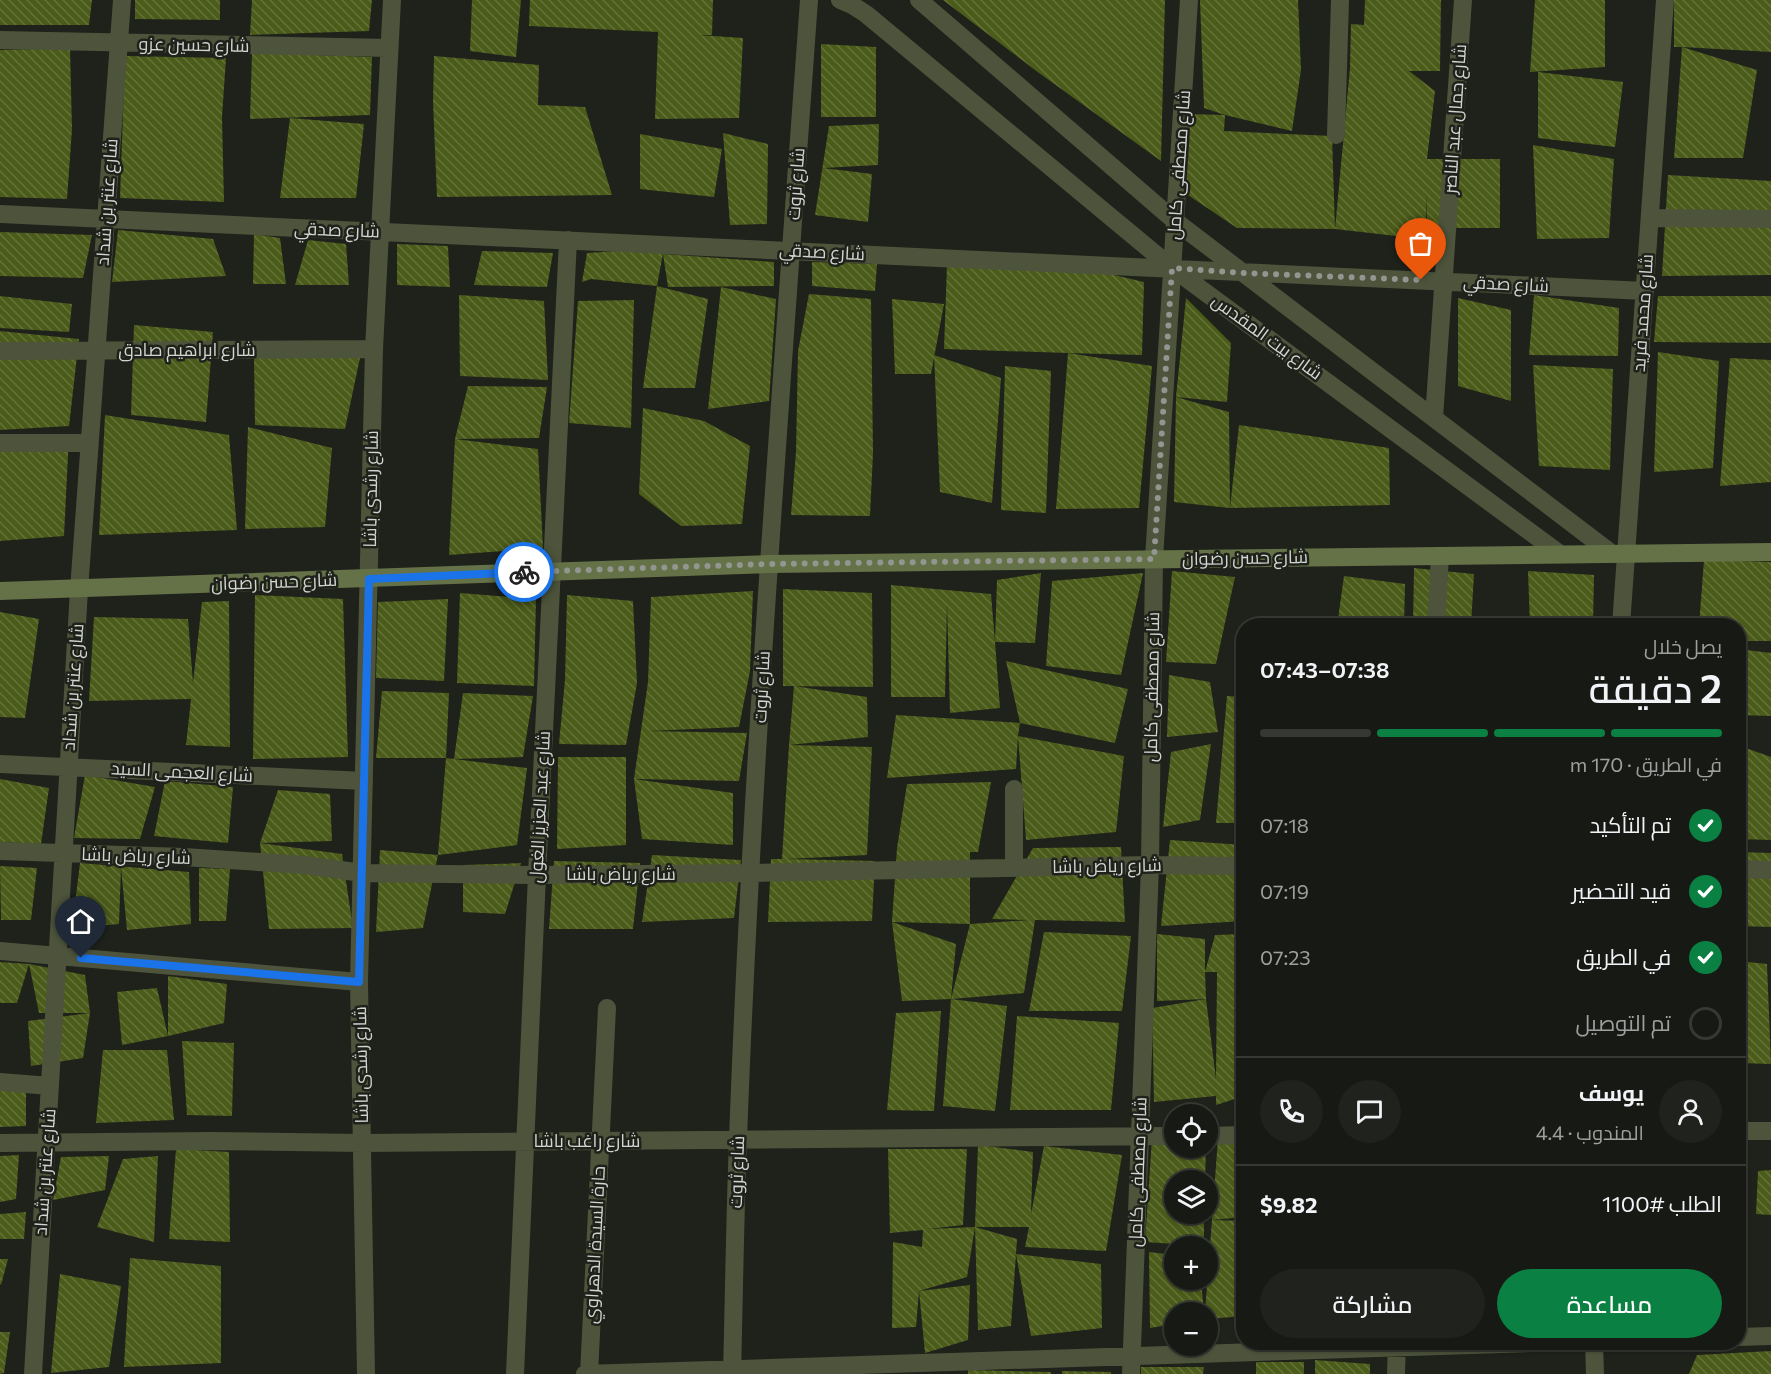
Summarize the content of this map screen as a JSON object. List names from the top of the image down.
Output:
{
  "streets": {
    "street": [
      "شارع حسين عزو",
      "شارع جمال عبد الناصر",
      "شارع مصطفى كامل",
      "شارع ثروت",
      "شارع عنتر بن شداد",
      "شارع صدقي",
      "شارع محمد فريد",
      "شارع بيت المقدس",
      "شارع ابراهيم صادق",
      "شارع رشدى باشا",
      "شارع حسن رضوان",
      "شارع العجمى السيد",
      "شارع عبد العزيز الغول",
      "شارع رياض باشا",
      "شارع راغب باشا",
      "حارة السيدة الدهراوي"
    ]
  },
  "crossings": [
    ["شارع حسين عزو", "شارع عنتر بن شداد"],
    ["شارع حسين عزو", "شارع رشدى باشا"],
    ["شارع جمال عبد الناصر", "شارع صدقي"],
    ["شارع جمال عبد الناصر", "شارع بيت المقدس"],
    ["شارع مصطفى كامل", "شارع صدقي"],
    ["شارع مصطفى كامل", "شارع بيت المقدس"],
    ["شارع مصطفى كامل", "شارع حسن رضوان"],
    ["شارع مصطفى كامل", "شارع رياض باشا"],
    ["شارع مصطفى كامل", "شارع راغب باشا"],
    ["شارع ثروت", "شارع صدقي"],
    ["شارع ثروت", "شارع حسن رضوان"],
    ["شارع ثروت", "شارع رياض باشا"],
    ["شارع ثروت", "شارع راغب باشا"],
    ["شارع عنتر بن شداد", "شارع صدقي"],
    ["شارع عنتر بن شداد", "شارع ابراهيم صادق"],
    ["شارع عنتر بن شداد", "شارع حسن رضوان"],
    ["شارع عنتر بن شداد", "شارع العجمى السيد"],
    ["شارع عنتر بن شداد", "شارع رياض باشا"],
    ["شارع عنتر بن شداد", "شارع راغب باشا"],
    ["شارع صدقي", "شارع محمد فريد"],
    ["شارع صدقي", "شارع بيت المقدس"],
    ["شارع صدقي", "شارع رشدى باشا"],
    ["شارع صدقي", "شارع عبد العزيز الغول"],
    ["شارع محمد فريد", "شارع بيت المقدس"],
    ["شارع محمد فريد", "شارع حسن رضوان"],
    ["شارع بيت المقدس", "شارع حسن رضوان"],
    ["شارع ابراهيم صادق", "شارع رشدى باشا"],
    ["شارع رشدى باشا", "شارع حسن رضوان"],
    ["شارع رشدى باشا", "شارع العجمى السيد"],
    ["شارع رشدى باشا", "شارع رياض باشا"],
    ["شارع رشدى باشا", "شارع راغب باشا"],
    ["شارع حسن رضوان", "شارع عبد العزيز الغول"],
    ["شارع عبد العزيز الغول", "شارع رياض باشا"],
    ["شارع عبد العزيز الغول", "شارع راغب باشا"],
    ["شارع راغب باشا", "حارة السيدة الدهراوي"]
  ],
  "page": {
    "heading": ["2 دقيقة", "يصل خلال", "07:38–07:43"],
    "panel": [
      "يوسف",
      "المندوب · 4.4",
      "الطلب #1100",
      "$9.82"
    ],
    "bar": "في الطريق · 170 m",
    "list": [
      ["تم التأكيد", "07:18"],
      ["قيد التحضير", "07:19"],
      ["في الطريق", "07:23"],
      "تم التوصيل"
    ],
    "map_buttons": ["+", "−"],
    "buttons": ["مساعدة", "مشاركة"]
  }
}
